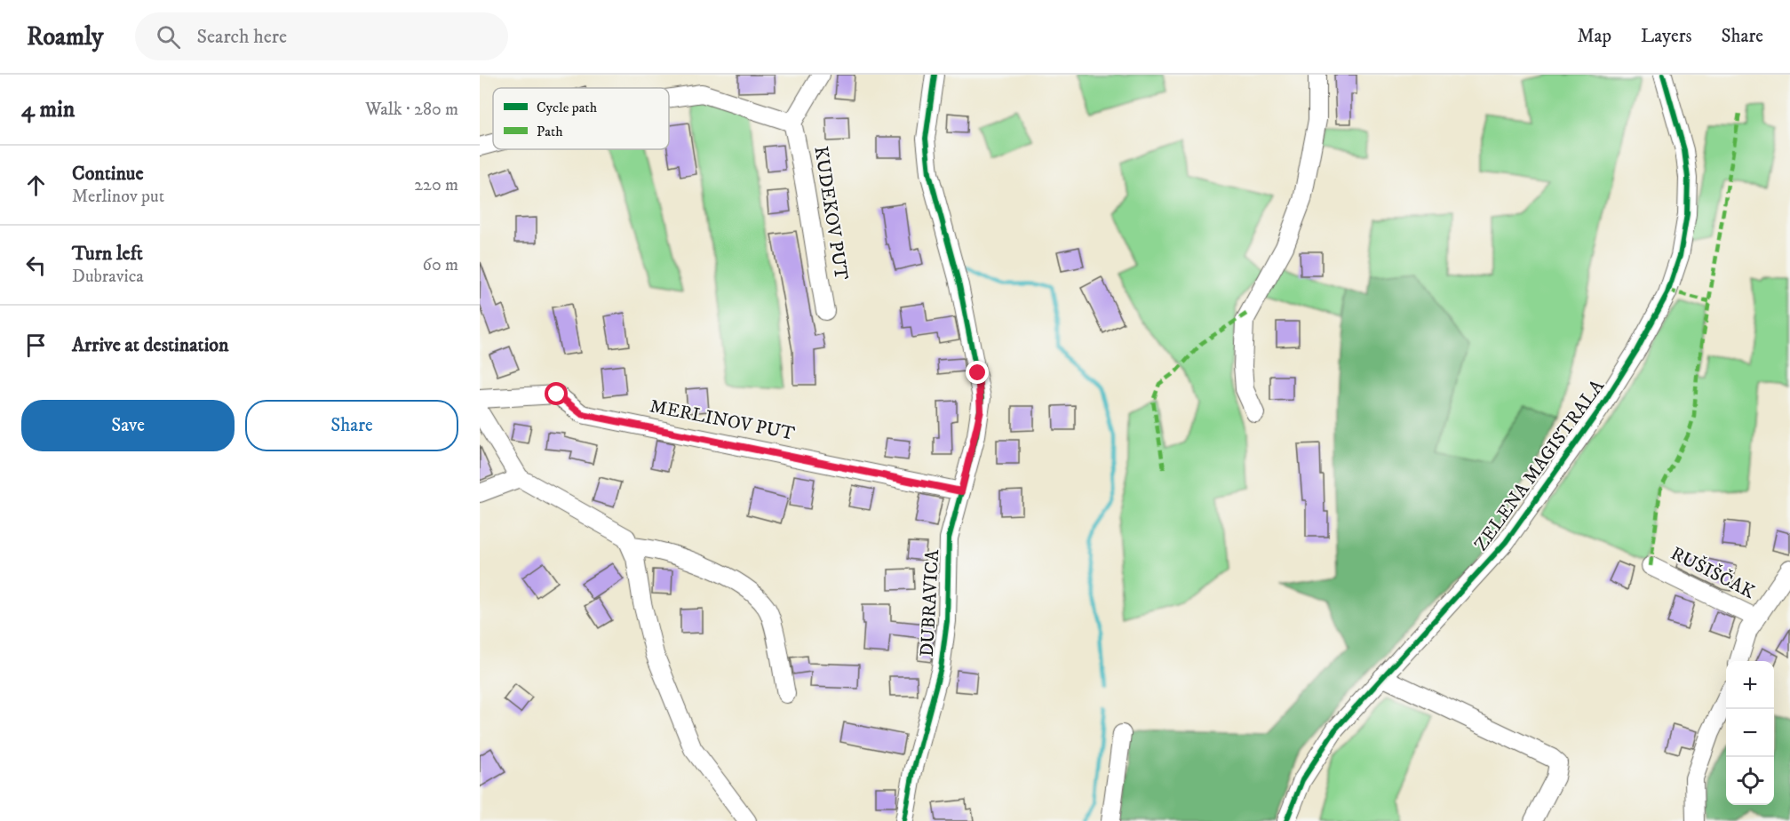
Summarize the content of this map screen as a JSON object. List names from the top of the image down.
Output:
{
  "streets": {
    "street": [
      "KUDEKOV PUT",
      "MERLINOV PUT",
      "ZELENA MAGISTRALA",
      "RUŠIŠČAK",
      "DUBRAVICA"
    ]
  },
  "crossings": [
    ["MERLINOV PUT", "DUBRAVICA"]
  ],
  "legend": ["Cycle path", "Path"],
  "page": {
    "header": "Roamly",
    "search": "Search here",
    "nav": ["Map", "Layers", "Share"],
    "heading": ["4 min", "Walk · 280 m"],
    "list": [
      ["Continue", "Merlinov put", "220 m"],
      ["Turn left", "Dubravica", "60 m"],
      "Arrive at destination"
    ],
    "buttons": ["Save", "Share"],
    "map_buttons": ["+", "−"]
  }
}
